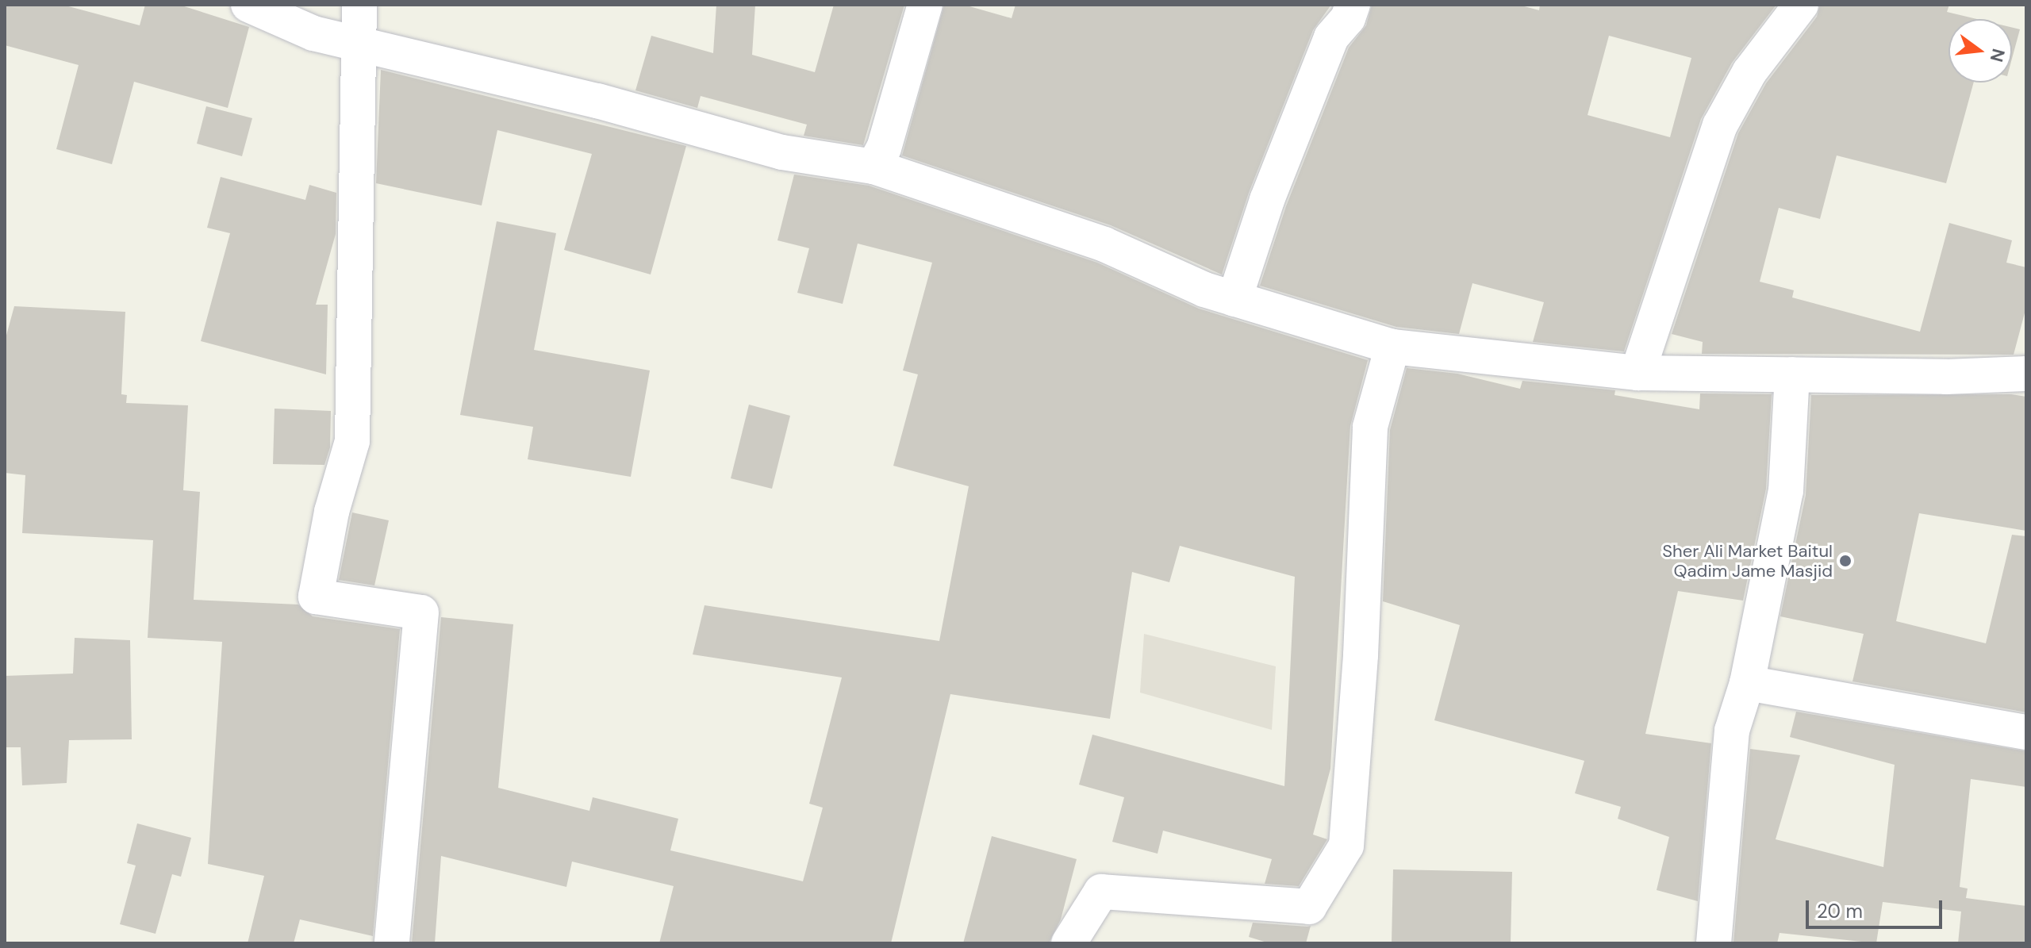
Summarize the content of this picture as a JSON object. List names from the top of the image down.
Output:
{
  "places": ["Sher Ali Market Baitul Qadim Jame Masjid"],
  "scale_bar": "20 m",
  "north": "right"
}
